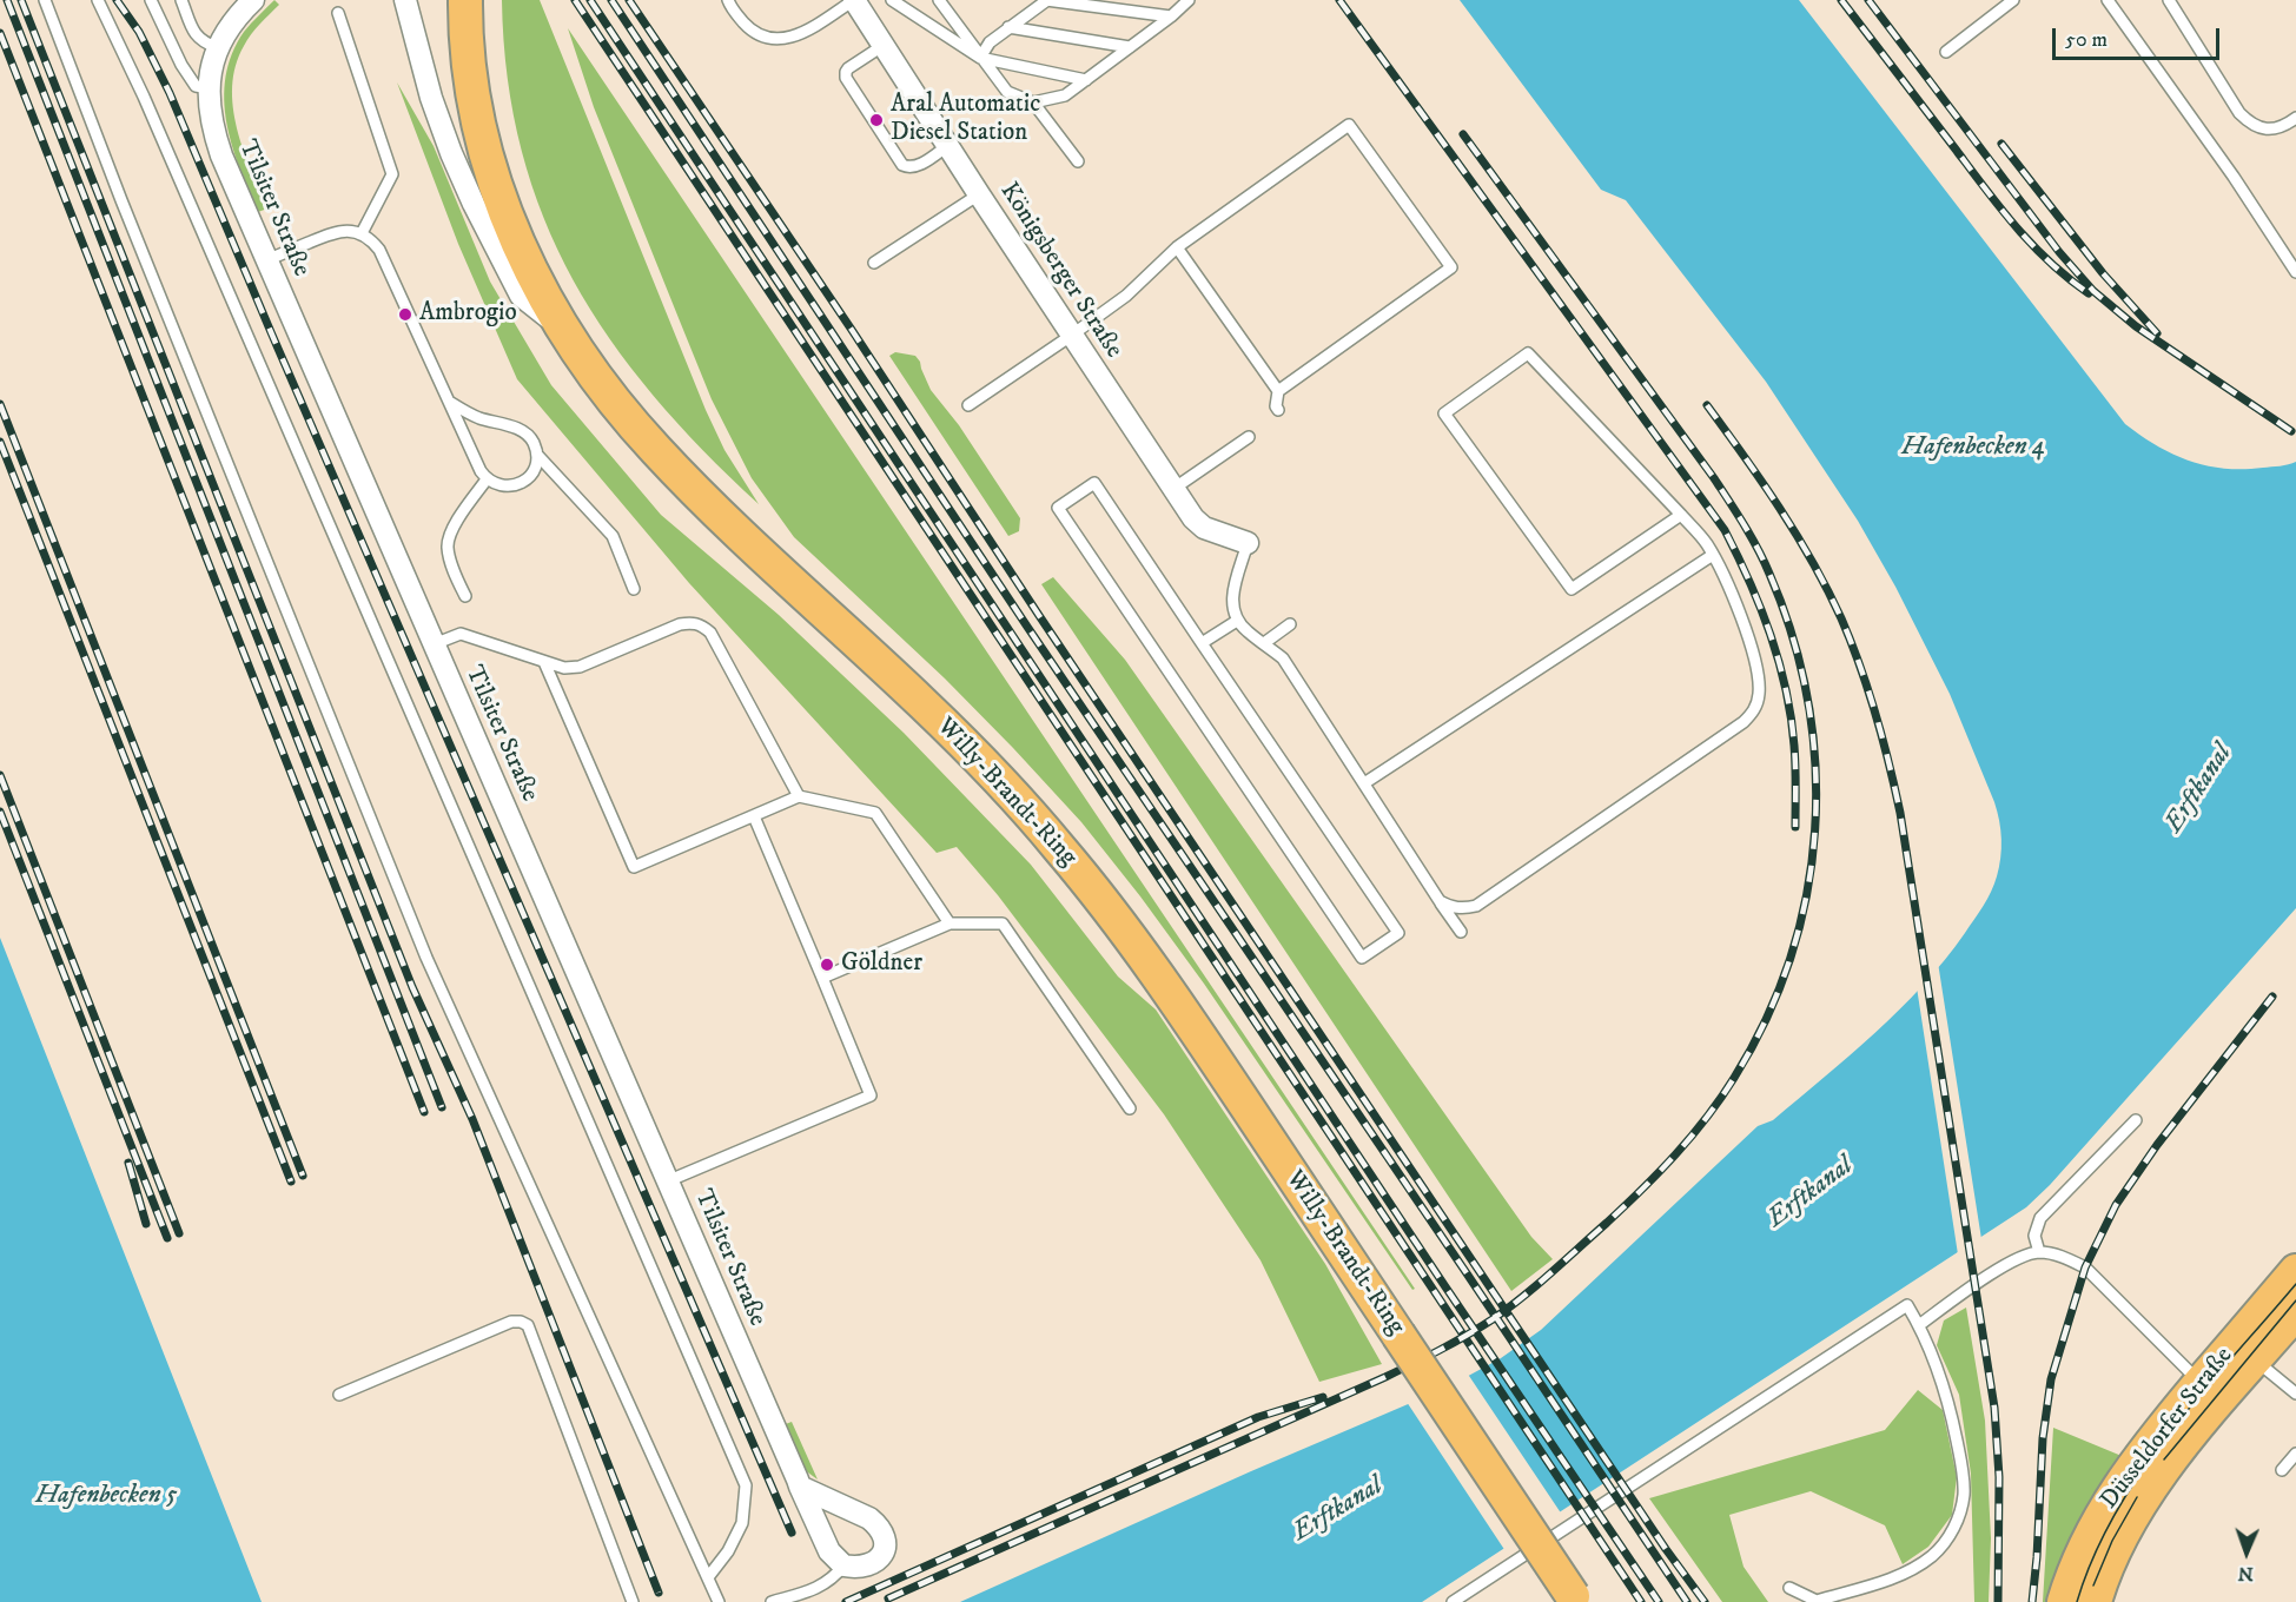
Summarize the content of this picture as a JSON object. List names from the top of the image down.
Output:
{
  "streets": {
    "main road": ["Willy-Brandt-Ring", "Düsseldorfer Straße"],
    "street": ["Tilsiter Straße", "Königsberger Straße"]
  },
  "water": ["Hafenbecken 4", "Erftkanal", "Hafenbecken 5"],
  "places": ["Aral Automatic Diesel Station", "Ambrogio", "Göldner"],
  "scale_bar": "50 m",
  "north": "bottom"
}
